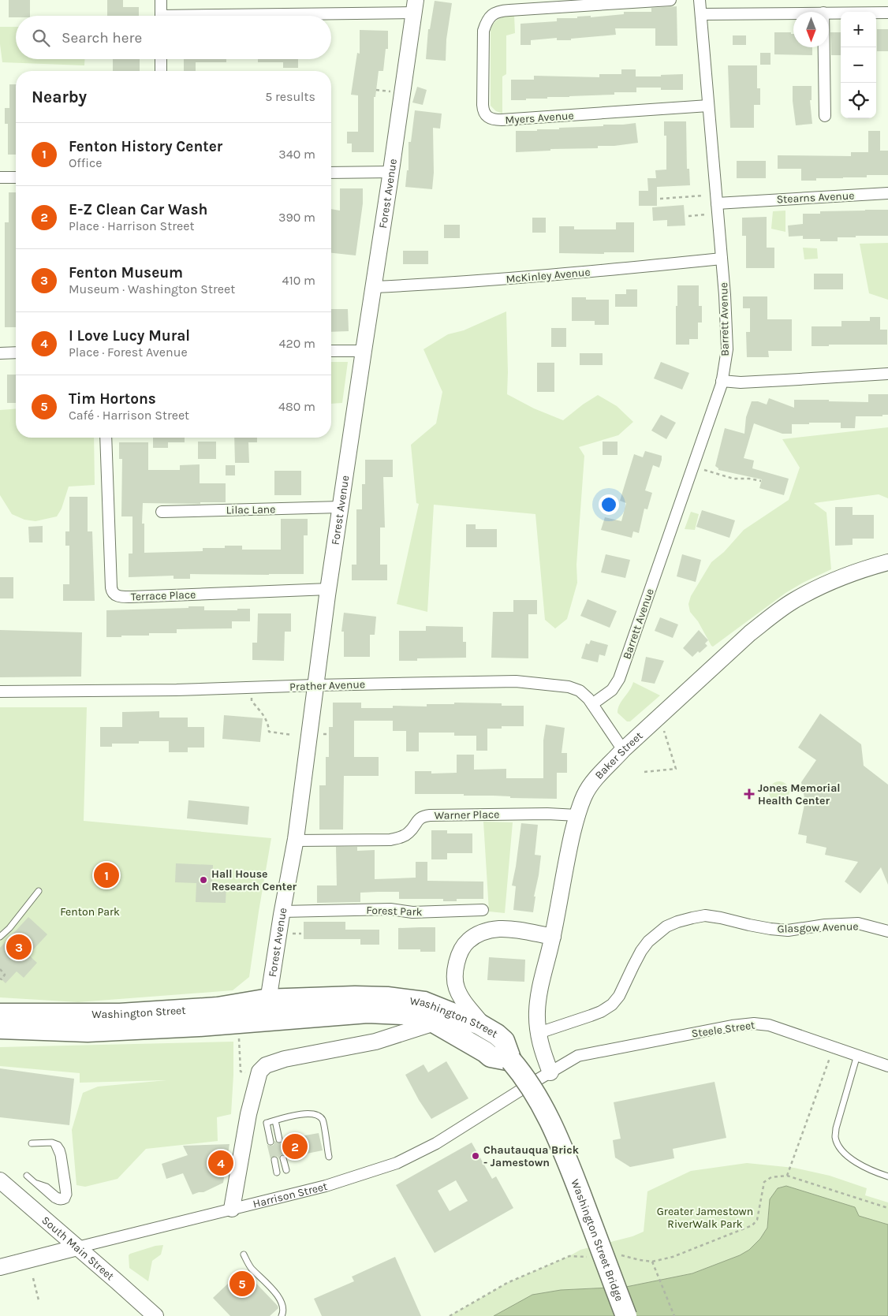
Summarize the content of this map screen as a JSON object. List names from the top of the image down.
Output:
{
  "streets": {
    "highway": ["Washington Street", "Washington Street Bridge"],
    "street": [
      "Myers Avenue",
      "Forest Avenue",
      "Stearns Avenue",
      "McKinley Avenue",
      "Barrett Avenue",
      "Lilac Lane",
      "Terrace Place",
      "Prather Avenue",
      "Baker Street",
      "Warner Place",
      "Forest Park",
      "Glasgow Avenue",
      "Steele Street",
      "Harrison Street",
      "South Main Street"
    ]
  },
  "crossings": [
    ["Myers Avenue", "Barrett Avenue"],
    ["Forest Avenue", "McKinley Avenue"],
    ["Forest Avenue", "Lilac Lane"],
    ["Forest Avenue", "Terrace Place"],
    ["Forest Avenue", "Prather Avenue"],
    ["Forest Avenue", "Warner Place"],
    ["Forest Avenue", "Forest Park"],
    ["Forest Avenue", "Washington Street"],
    ["Stearns Avenue", "Barrett Avenue"],
    ["McKinley Avenue", "Barrett Avenue"],
    ["Barrett Avenue", "Prather Avenue"],
    ["Prather Avenue", "Baker Street"],
    ["Baker Street", "Warner Place"],
    ["Baker Street", "Glasgow Avenue"],
    ["Baker Street", "Steele Street"],
    ["Baker Street", "Harrison Street"],
    ["Washington Street", "Washington Street Bridge"],
    ["Steele Street", "Harrison Street"],
    ["Harrison Street", "South Main Street"]
  ],
  "parks": ["Fenton Park", "Greater Jamestown RiverWalk Park"],
  "places": {
    "health": ["Jones Memorial Health Center"],
    "other": ["Hall House Research Center", "Chautauqua Brick - Jamestown"]
  },
  "north": "bottom",
  "page": {
    "map_buttons": ["+", "−"],
    "search": "Search here",
    "heading": ["Nearby", "5 results"],
    "list": [
      {
        "mark": "1",
        "name": "Fenton History Center",
        "note": "Office",
        "value": "340 m"
      },
      {
        "mark": "2",
        "name": "E-Z Clean Car Wash",
        "note": "Place · Harrison Street",
        "value": "390 m"
      },
      {
        "mark": "3",
        "name": "Fenton Museum",
        "note": "Museum · Washington Street",
        "value": "410 m"
      },
      {
        "mark": "4",
        "name": "I Love Lucy Mural",
        "note": "Place · Forest Avenue",
        "value": "420 m"
      },
      {
        "mark": "5",
        "name": "Tim Hortons",
        "note": "Café · Harrison Street",
        "value": "480 m"
      }
    ],
    "pins": [
      "1",
      "3",
      "2",
      "4",
      "5"
    ]
  }
}
